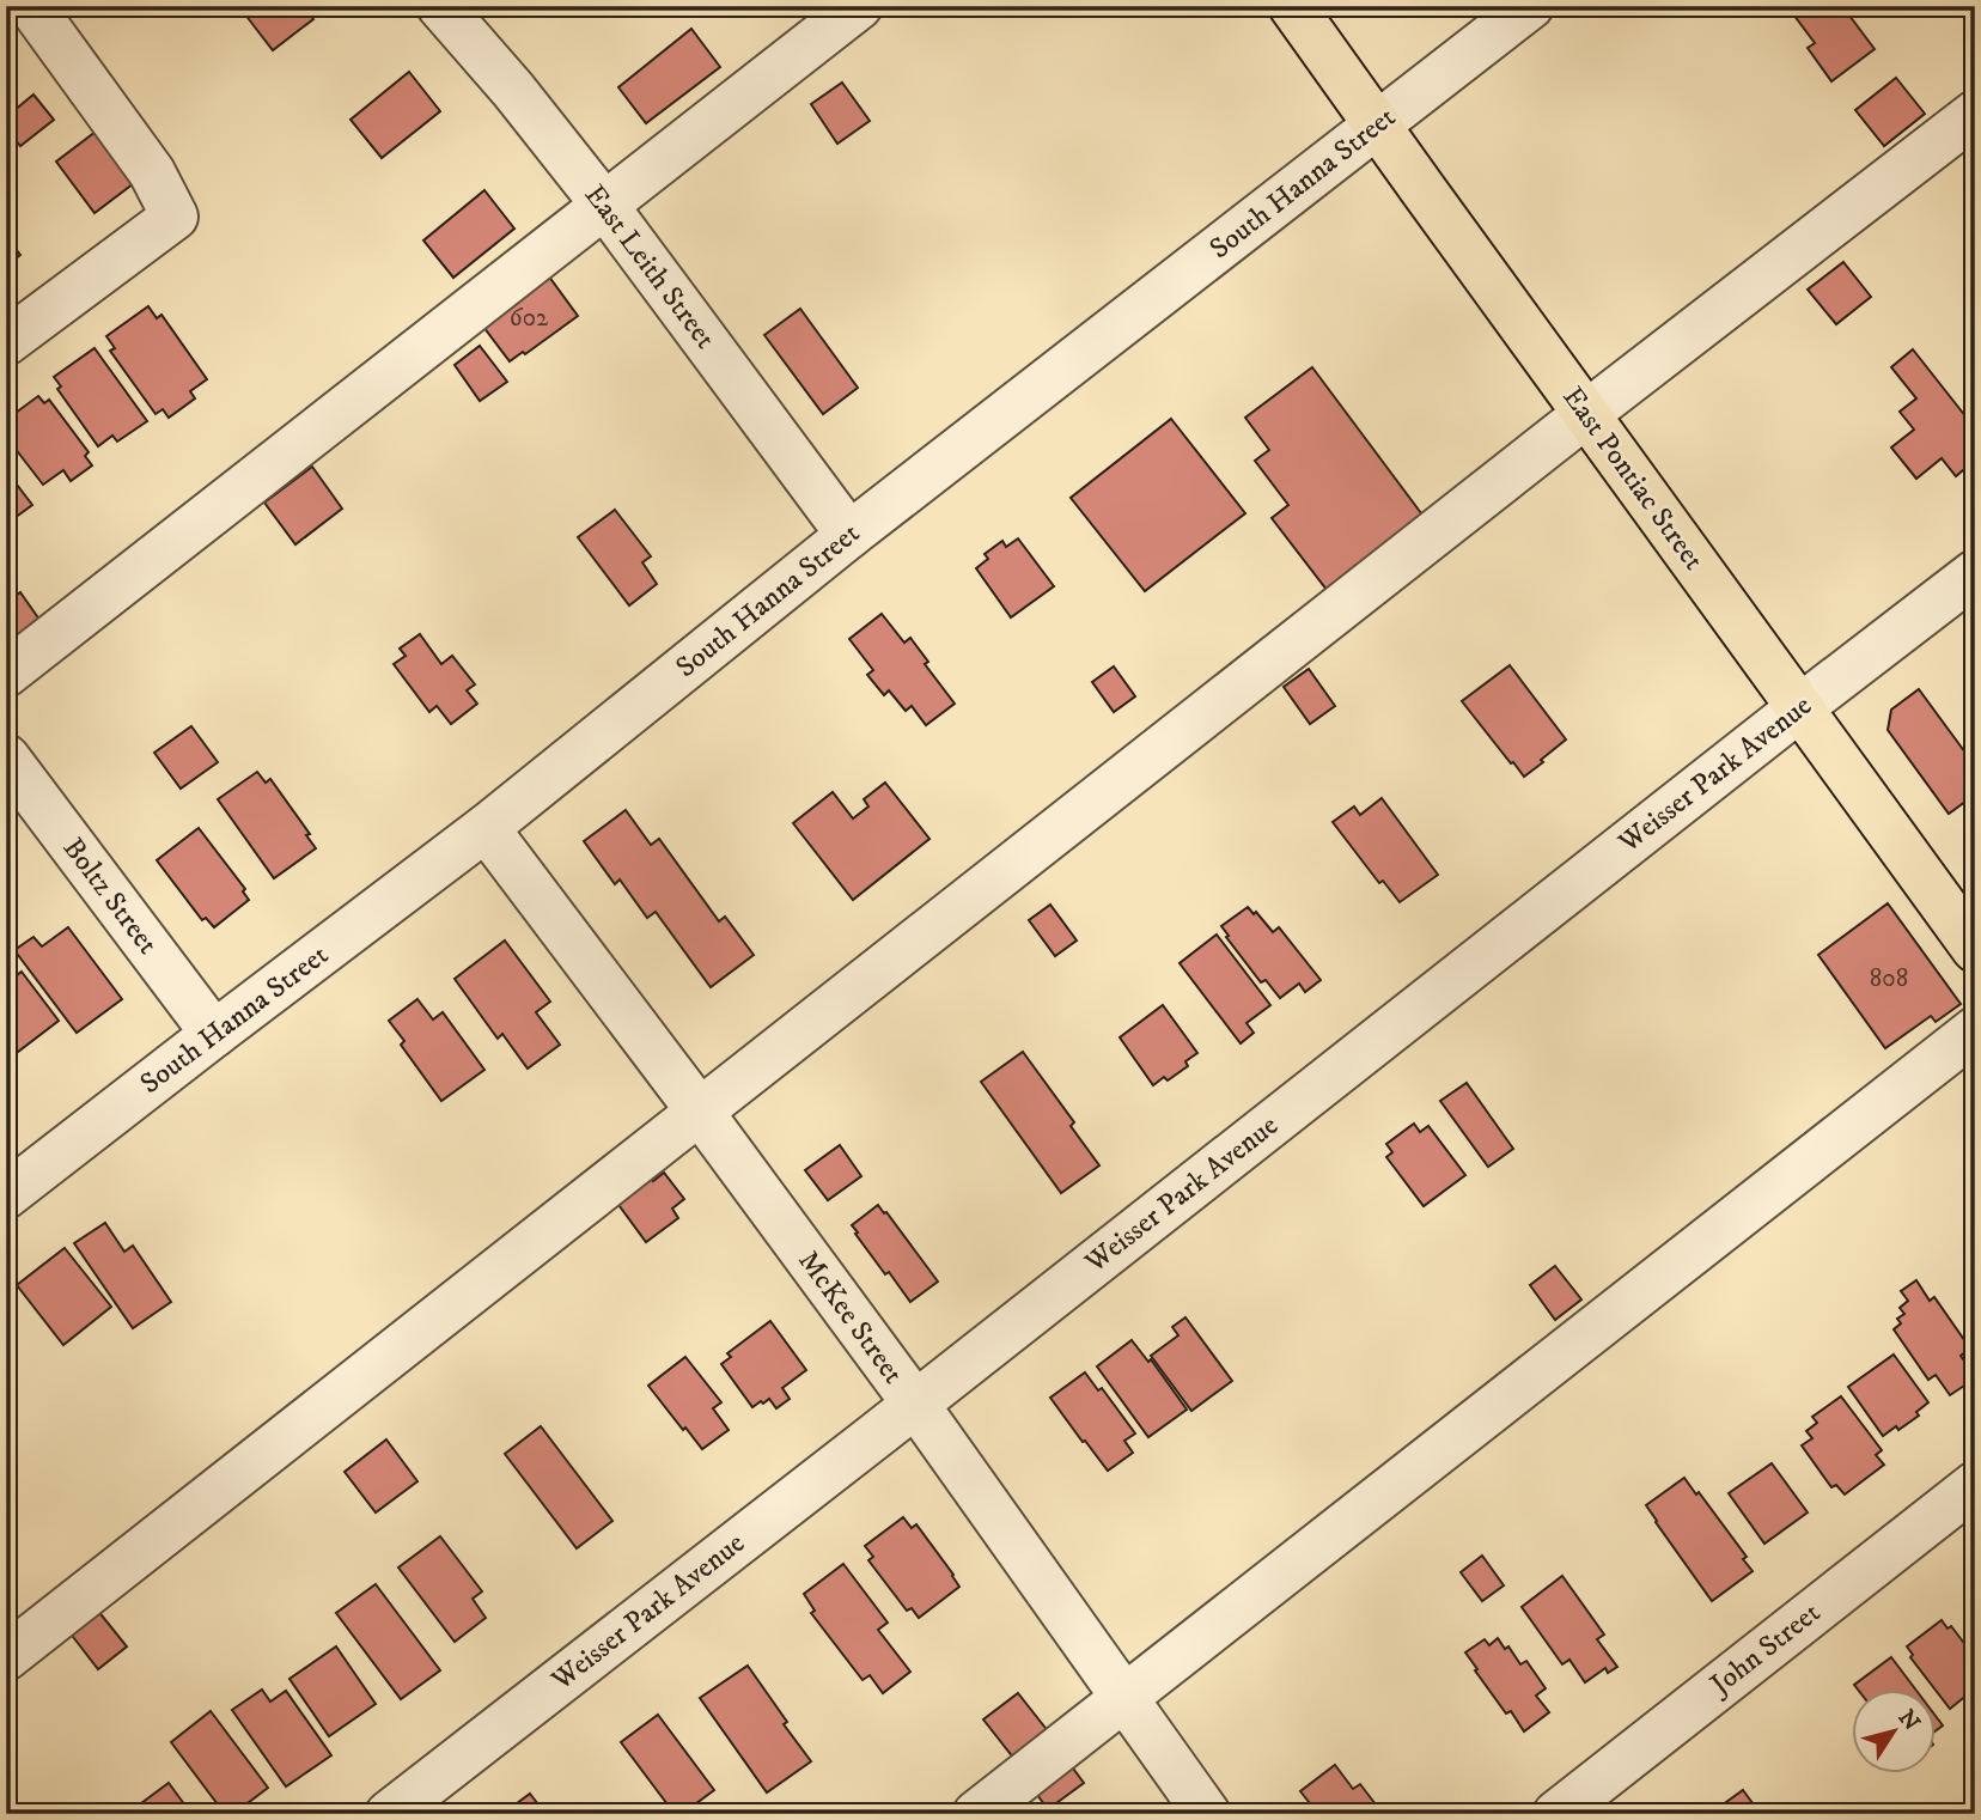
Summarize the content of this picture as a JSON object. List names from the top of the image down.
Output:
{
  "streets": {
    "main road": ["East Pontiac Street"],
    "street": [
      "South Hanna Street",
      "East Leith Street",
      "Weisser Park Avenue",
      "Boltz Street",
      "McKee Street",
      "John Street"
    ]
  },
  "crossings": [
    ["South Hanna Street", "East Leith Street"],
    ["South Hanna Street", "East Pontiac Street"],
    ["South Hanna Street", "Boltz Street"],
    ["South Hanna Street", "McKee Street"],
    ["East Pontiac Street", "Weisser Park Avenue"],
    ["Weisser Park Avenue", "McKee Street"]
  ],
  "house_numbers": ["602", "808"],
  "north": "top right"
}
